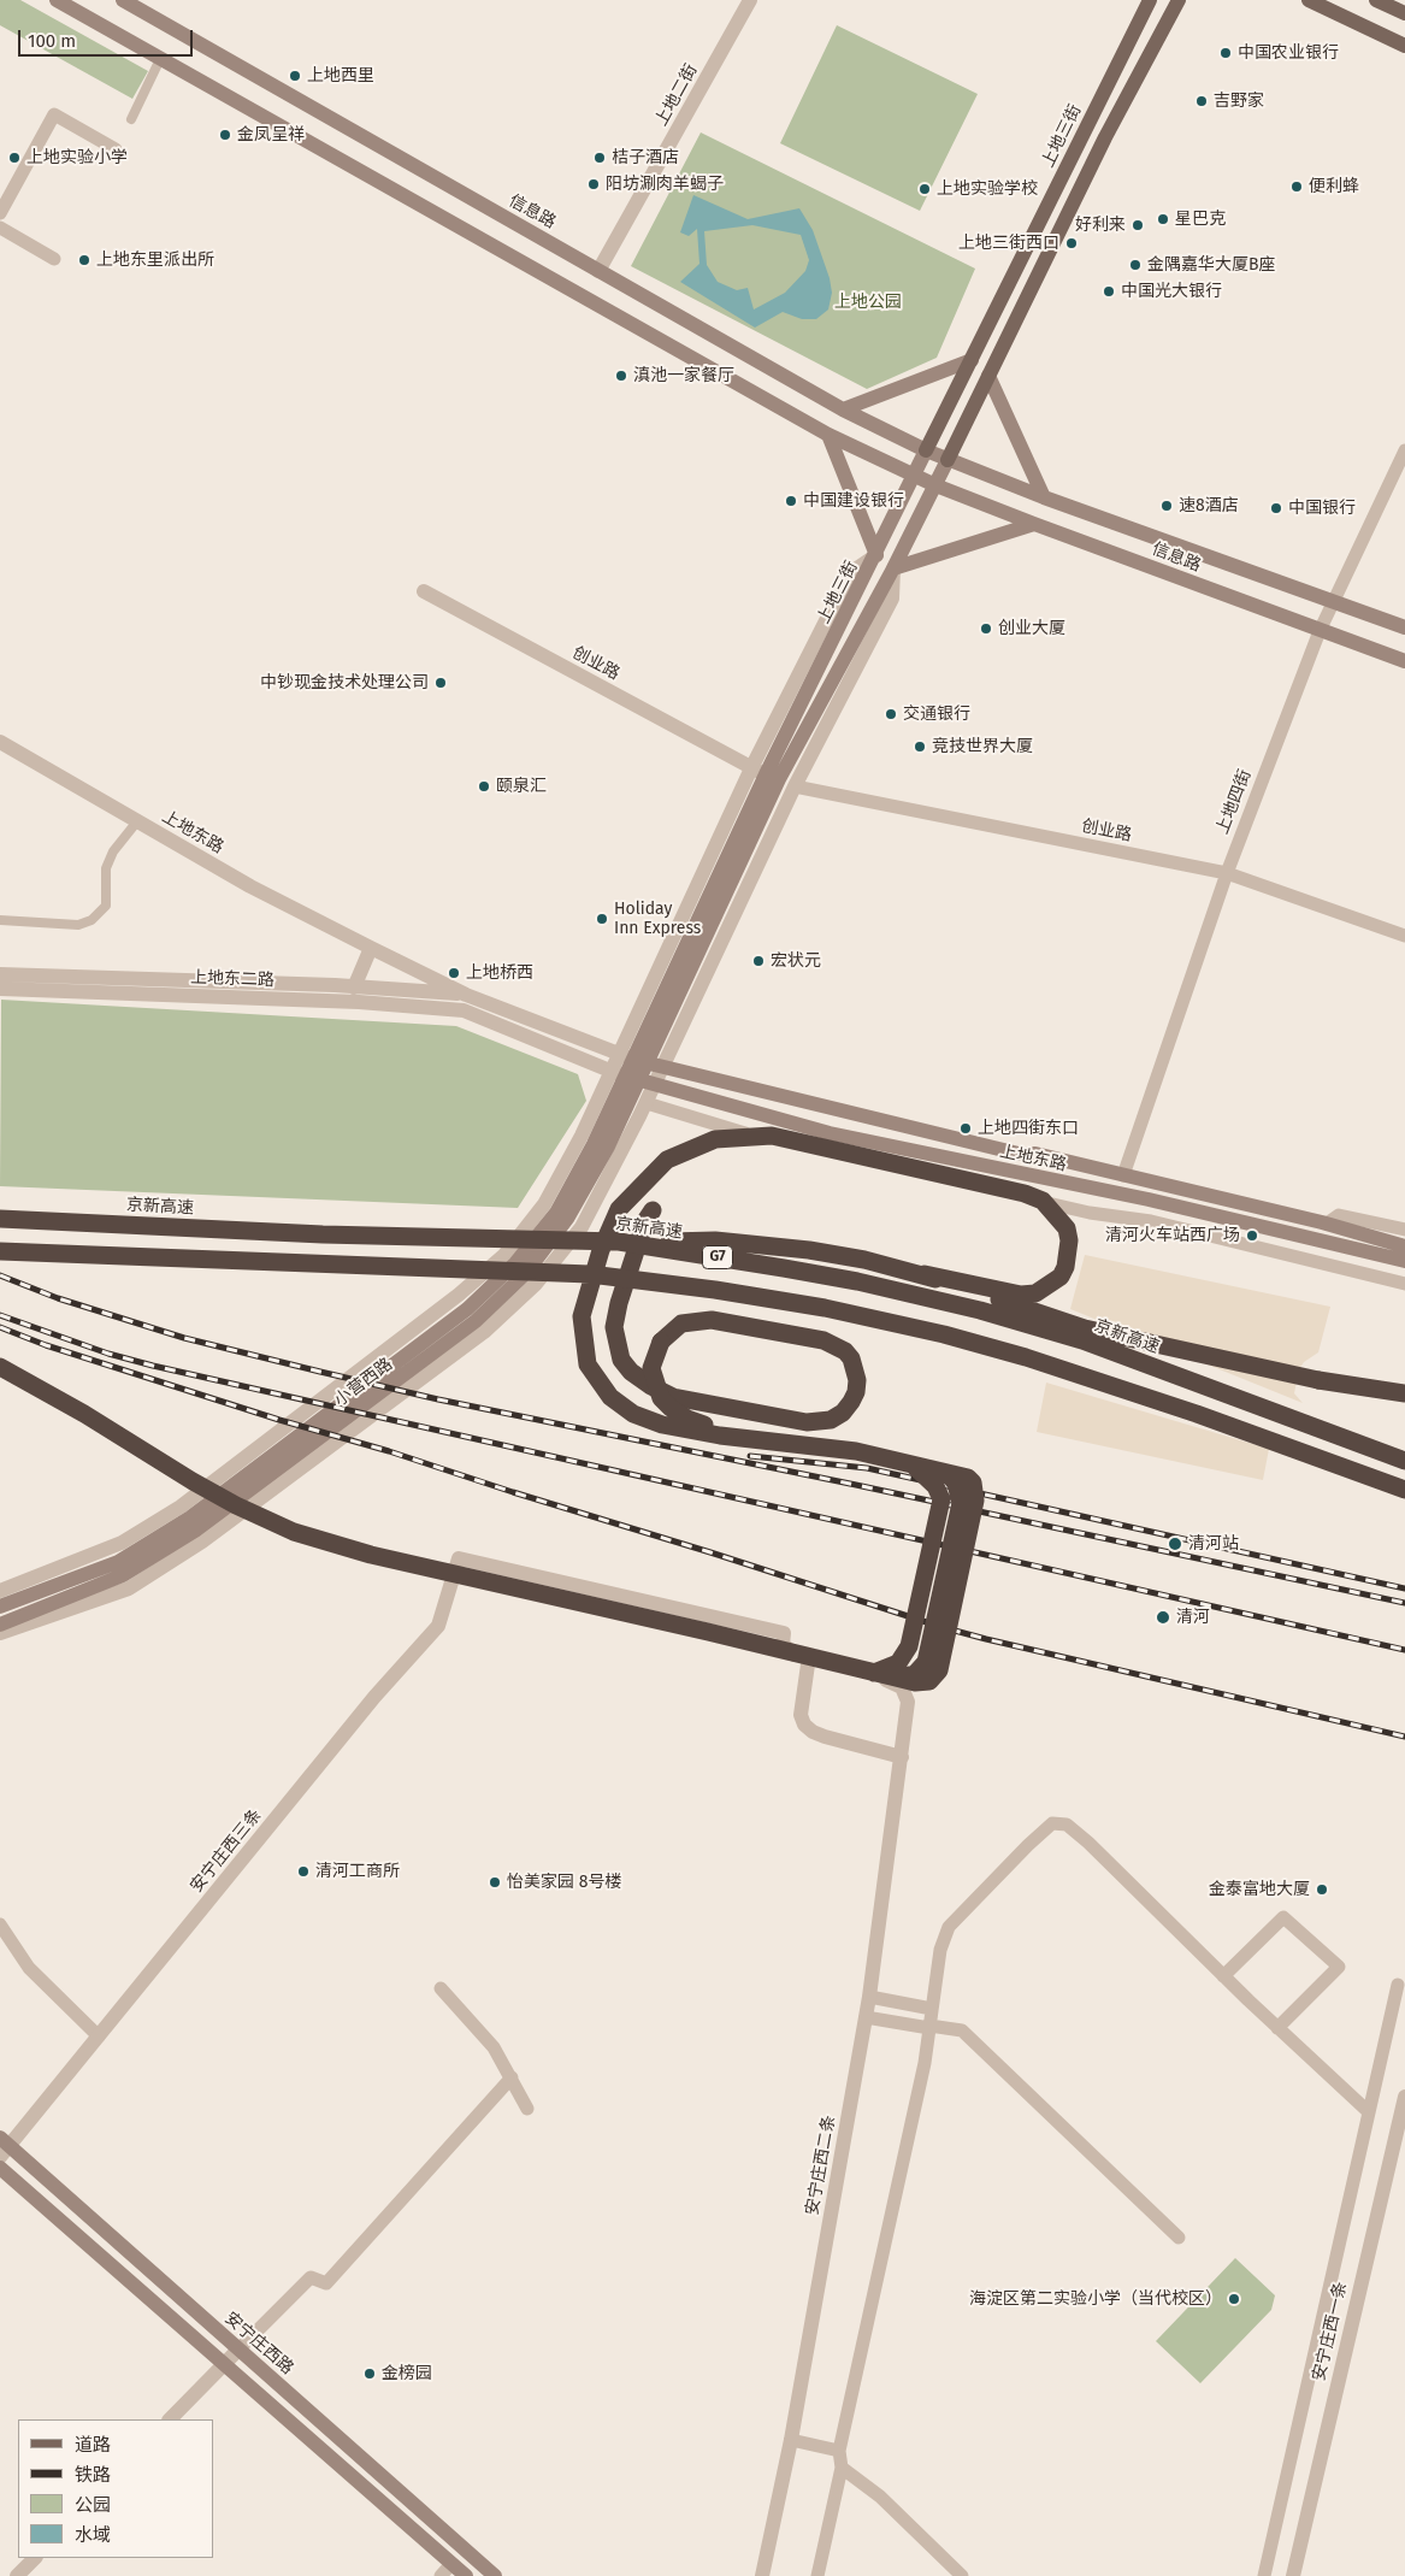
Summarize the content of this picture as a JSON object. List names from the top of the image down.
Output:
{
  "streets": {
    "highway": ["京新高速", "G7"],
    "main road": [
      "上地三街",
      "信息路",
      "上地东路",
      "小营西路",
      "安宁庄西路"
    ],
    "street": [
      "上地二街",
      "创业路",
      "上地四街",
      "上地东二路",
      "安宁庄西三条",
      "安宁庄西二条",
      "安宁庄西一条"
    ]
  },
  "crossings": [
    ["上地二街", "信息路"],
    ["上地三街", "信息路"],
    ["上地三街", "创业路"],
    ["上地三街", "上地东路"],
    ["上地三街", "小营西路"],
    ["信息路", "上地四街"],
    ["创业路", "上地四街"],
    ["上地四街", "上地东路"],
    ["上地东路", "上地东二路"],
    ["上地东路", "小营西路"],
    ["安宁庄西三条", "安宁庄西二条"],
    ["安宁庄西三条", "安宁庄西路"]
  ],
  "parks": ["上地公园"],
  "places": [
    "中国农业银行",
    "上地西里",
    "吉野家",
    "金凤呈祥",
    "上地实验小学",
    "桔子酒店",
    "阳坊涮肉羊蝎子",
    "便利蜂",
    "上地实验学校",
    "星巴克",
    "好利来",
    "上地三街西口",
    "上地东里派出所",
    "金隅嘉华大厦B座",
    "中国光大银行",
    "滇池一家餐厅",
    "中国建设银行",
    "速8酒店",
    "中国银行",
    "创业大厦",
    "中钞现金技术处理公司",
    "交通银行",
    "竞技世界大厦",
    "颐泉汇",
    "Holiday Inn Express",
    "宏状元",
    "上地桥西",
    "上地四街东口",
    "清河火车站西广场",
    "清河站",
    "清河",
    "清河工商所",
    "怡美家园 8号楼",
    "金泰富地大厦",
    "海淀区第二实验小学（当代校区）",
    "金榜园"
  ],
  "legend": [
    "道路",
    "铁路",
    "公园",
    "水域"
  ],
  "scale_bar": "100 m"
}
